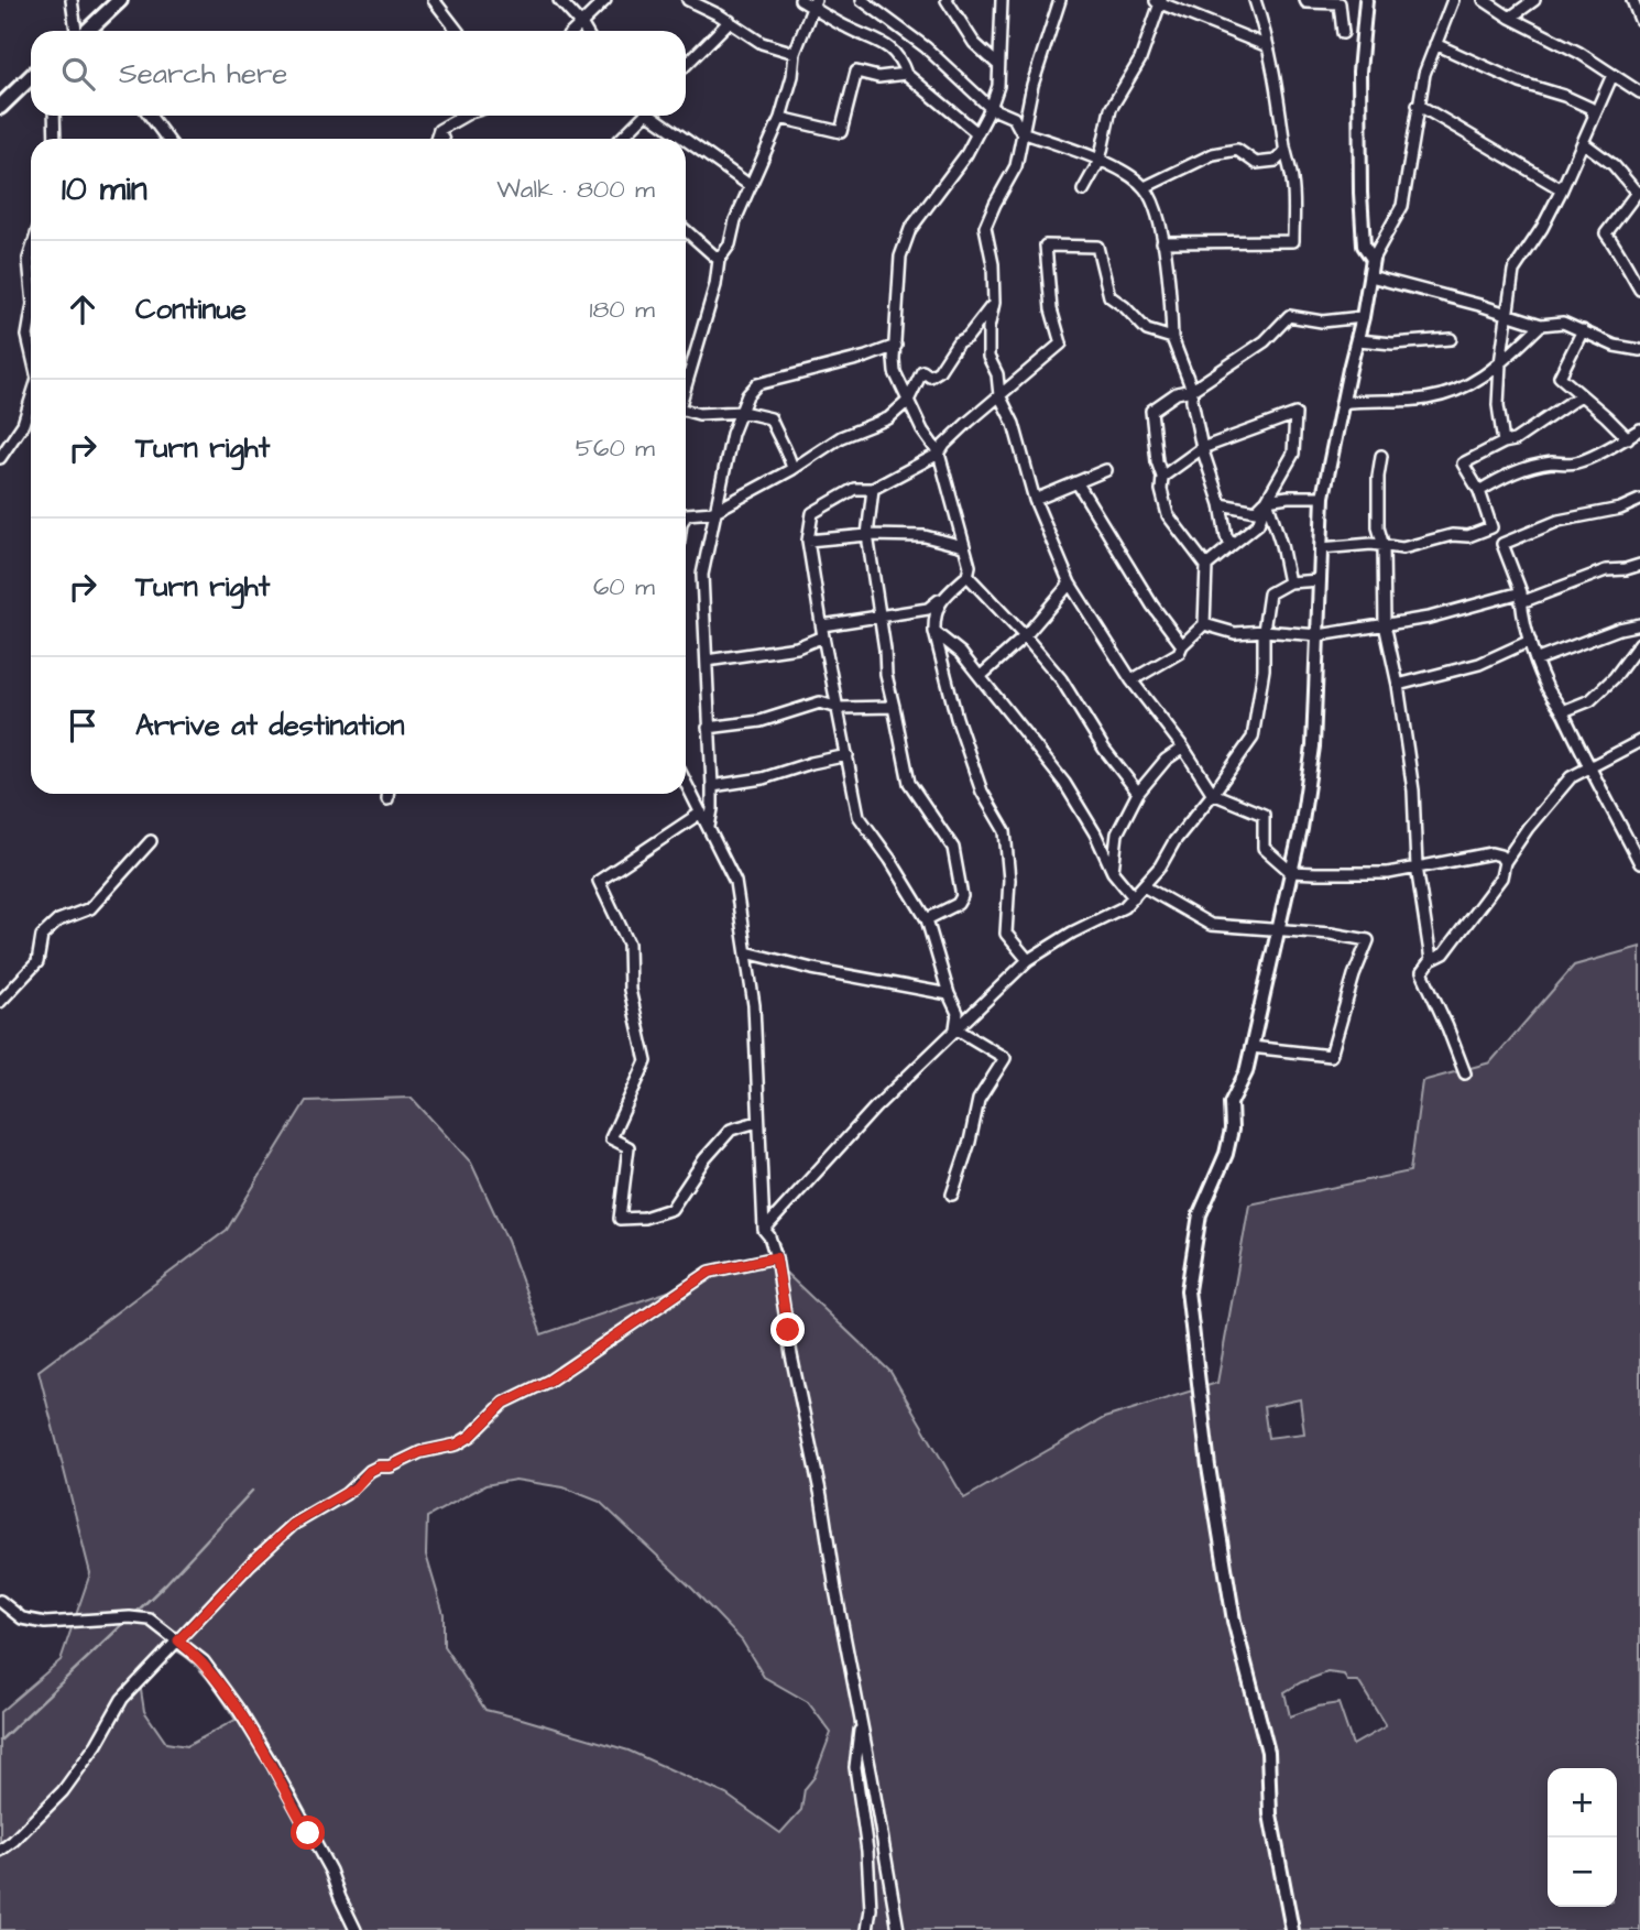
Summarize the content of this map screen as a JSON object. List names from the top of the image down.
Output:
{
  "page": {
    "search": "Search here",
    "heading": ["10 min", "Walk · 800 m"],
    "list": [
      ["Continue", "180 m"],
      ["Turn right", "560 m"],
      ["Turn right", "60 m"],
      "Arrive at destination"
    ],
    "map_buttons": ["+", "−"]
  }
}
